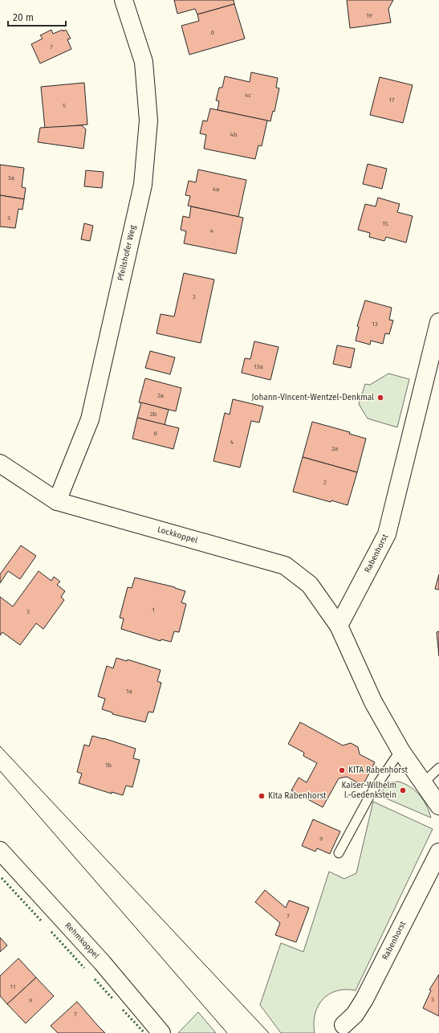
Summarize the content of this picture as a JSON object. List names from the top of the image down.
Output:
{
  "streets": {
    "street": [
      "Pfeilshofer Weg",
      "Lockkoppel",
      "Rabenhorst",
      "Rehmkoppel"
    ]
  },
  "crossings": [
    ["Pfeilshofer Weg", "Lockkoppel"],
    ["Lockkoppel", "Rabenhorst"]
  ],
  "places": [
    "Johann-Vincent-Wentzel-Denkmal",
    "KITA Rabenhorst",
    "Kaiser-Wilhelm I.-Gedenkstein",
    "Kita Rabenhorst"
  ],
  "house_numbers": [
    "19",
    "6",
    "7",
    "4c",
    "17",
    "5",
    "4b",
    "3a",
    "4a",
    "3",
    "15",
    "4",
    "2",
    "13",
    "13a",
    "2a",
    "2b",
    "6",
    "4",
    "2a",
    "2",
    "1",
    "3",
    "1a",
    "1b",
    "9",
    "7",
    "11",
    "3",
    "9",
    "7"
  ],
  "scale_bar": "20 m"
}
